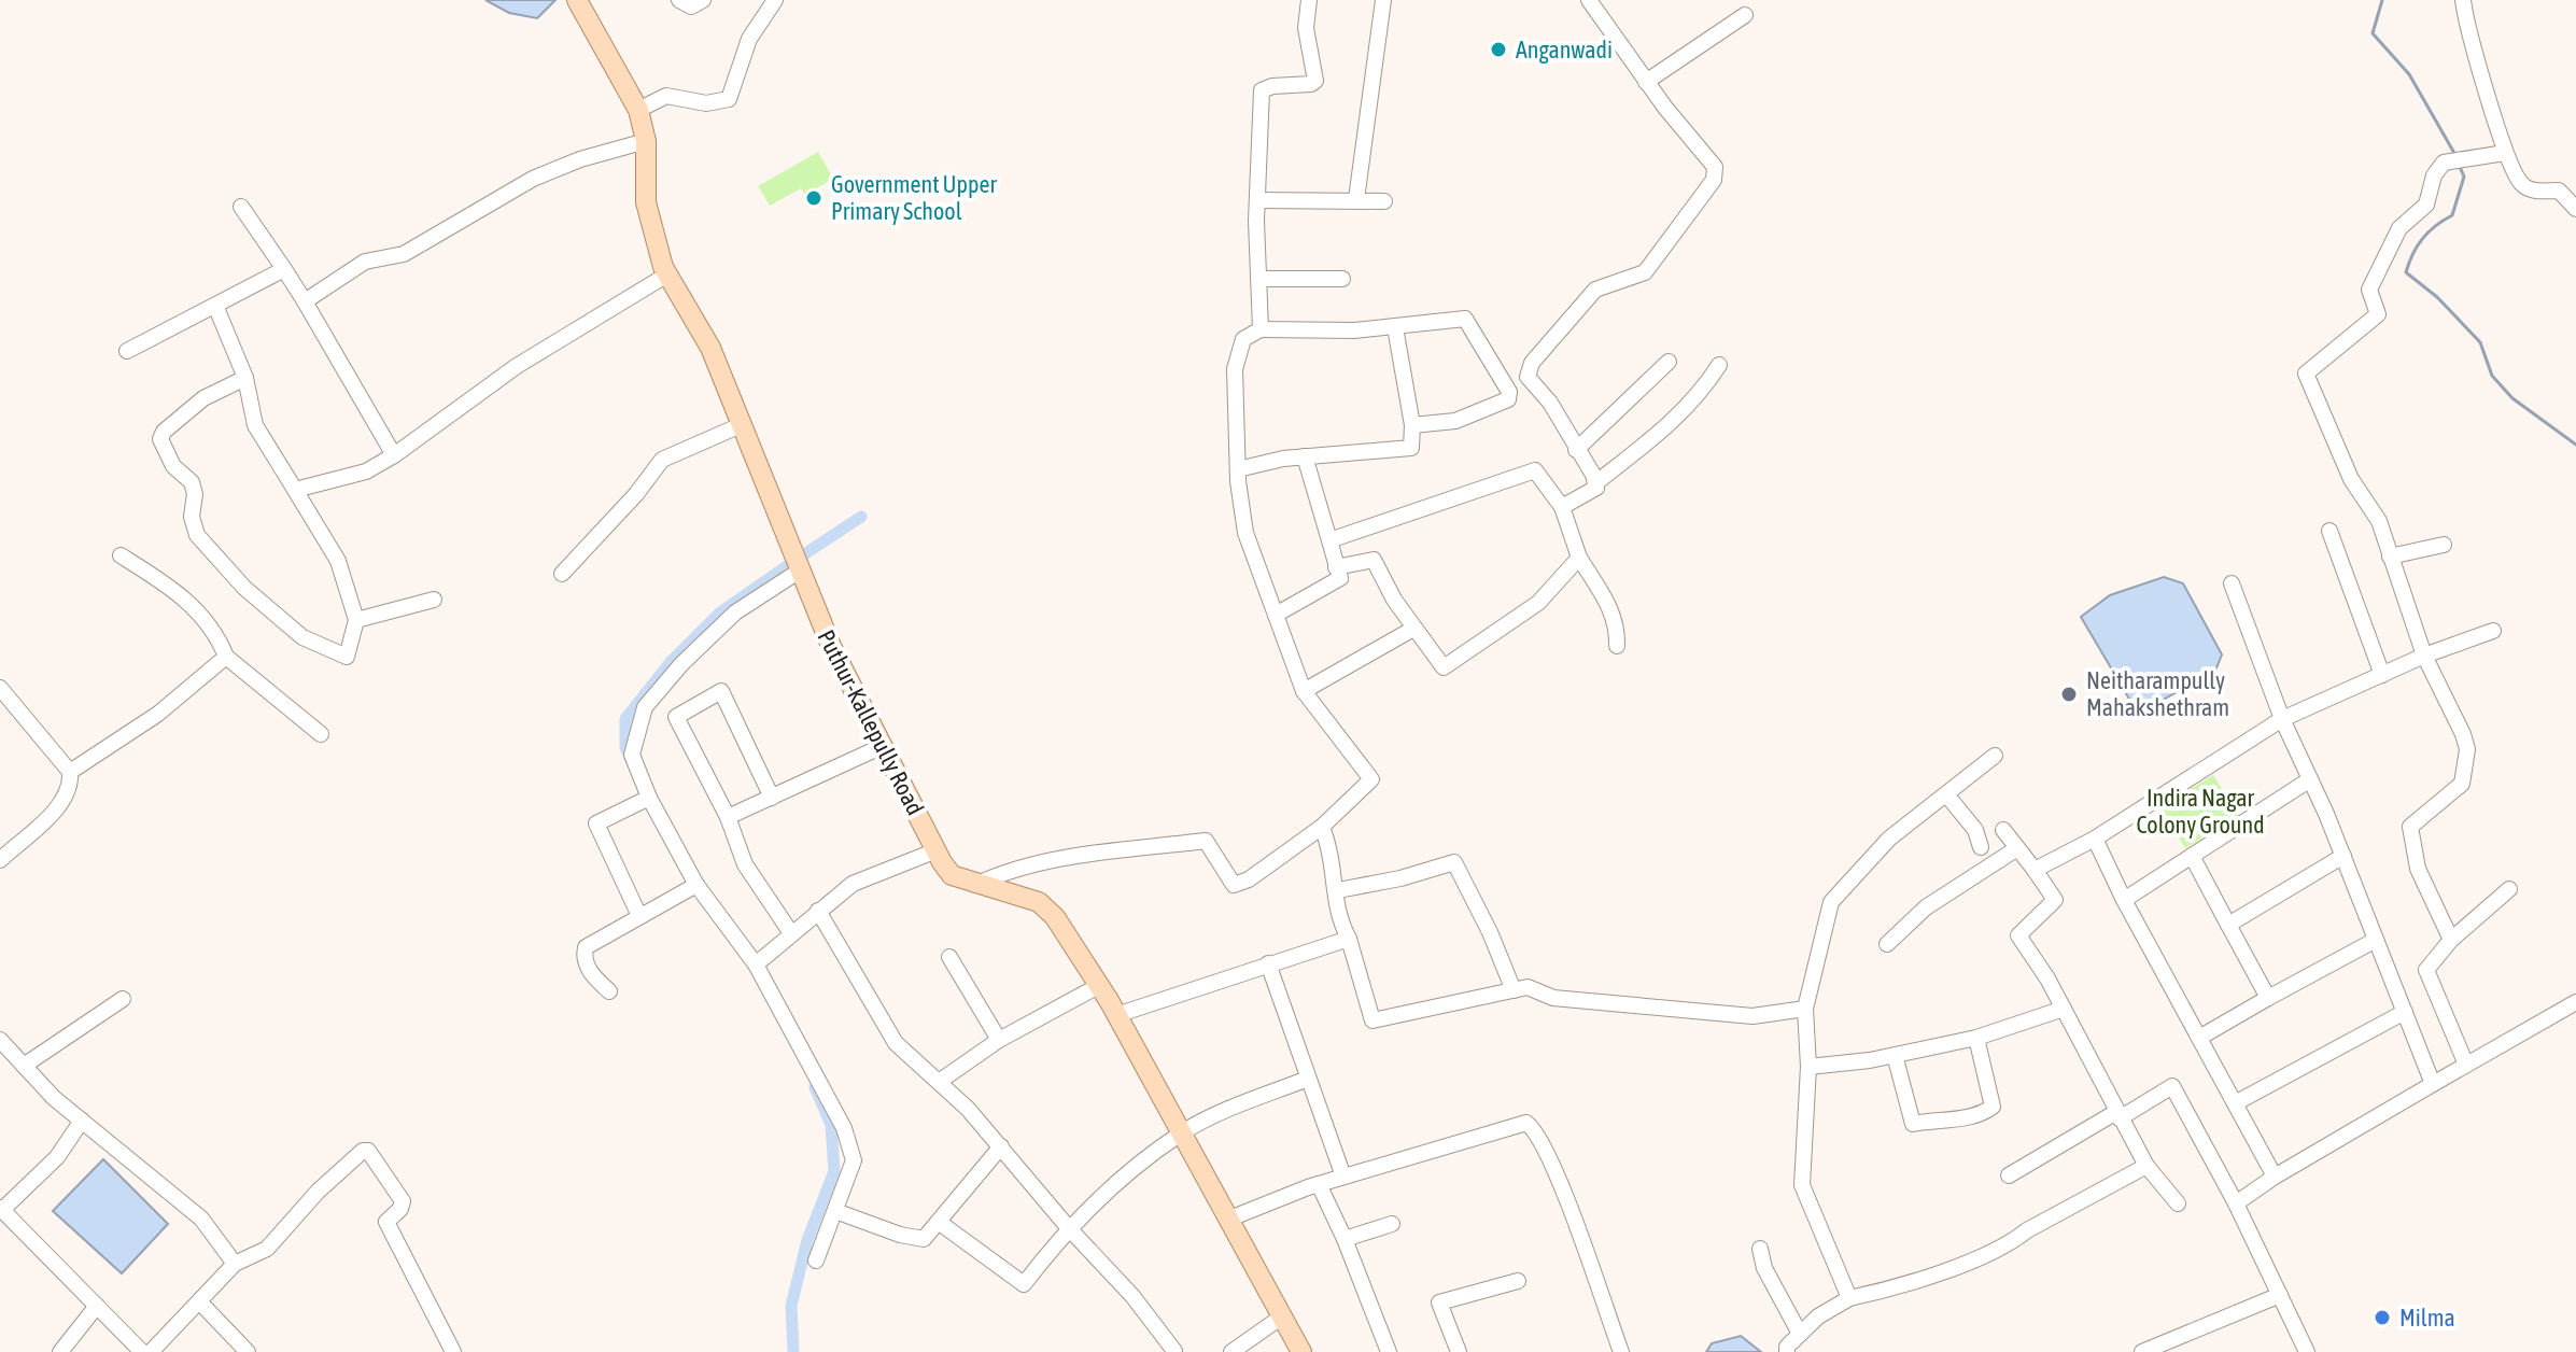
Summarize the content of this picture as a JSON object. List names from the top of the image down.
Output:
{
  "streets": {
    "main road": ["Puthur-Kallepully Road"]
  },
  "parks": ["Indira Nagar Colony Ground"],
  "places": [
    "Anganwadi",
    "Government Upper Primary School",
    "Neitharampully Mahakshethram",
    "Milma"
  ]
}
